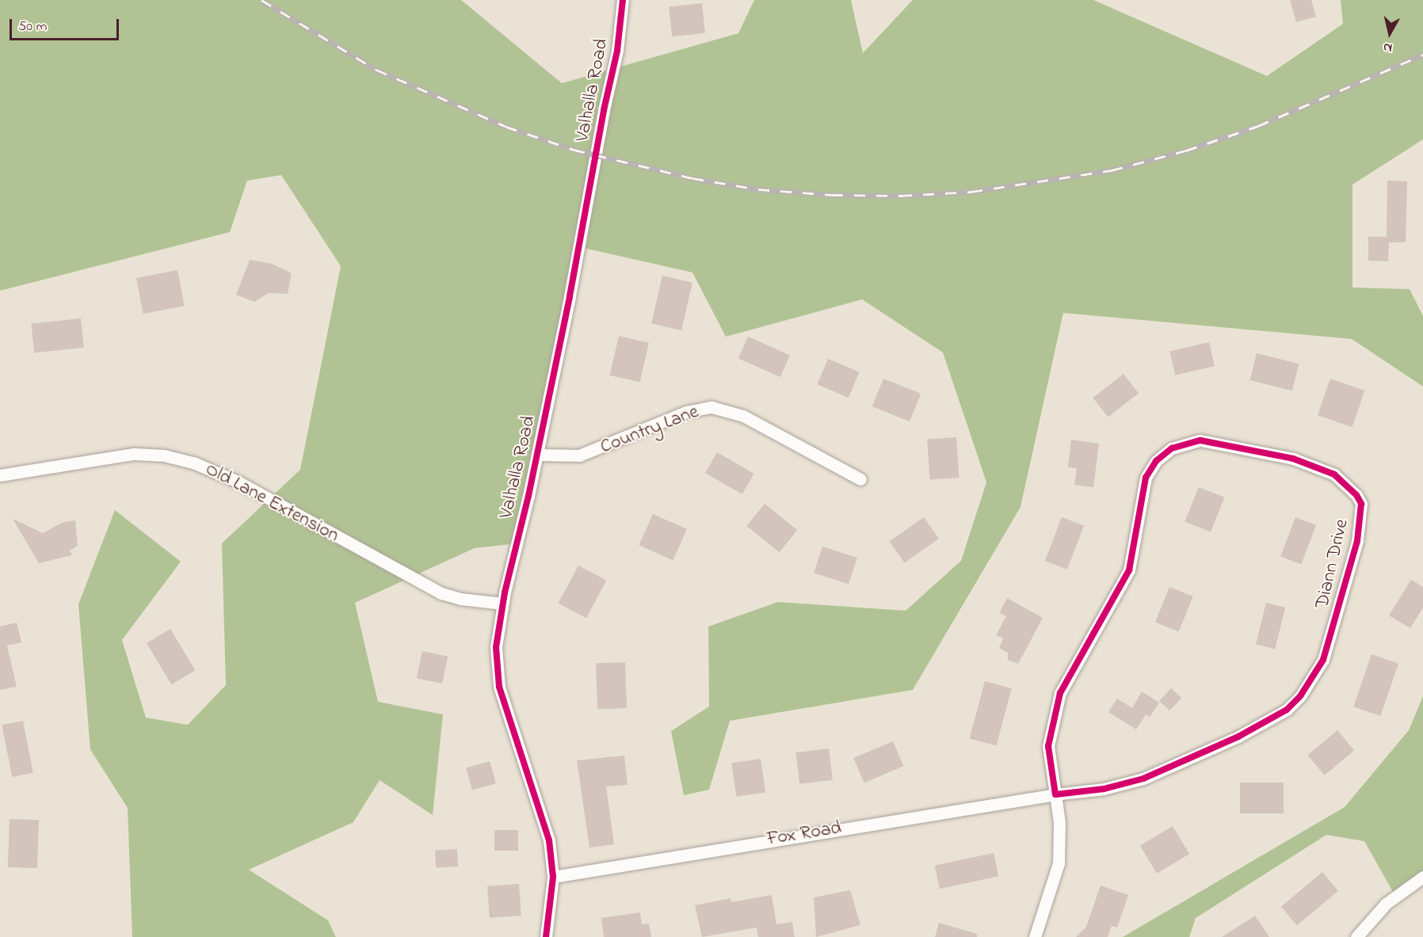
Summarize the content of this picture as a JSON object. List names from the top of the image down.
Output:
{
  "streets": {
    "street": [
      "Valhalla Road",
      "Country Lane",
      "Old Lane Extension",
      "Diann Drive",
      "Fox Road"
    ]
  },
  "crossings": [
    ["Valhalla Road", "Country Lane"],
    ["Valhalla Road", "Old Lane Extension"],
    ["Valhalla Road", "Fox Road"],
    ["Diann Drive", "Fox Road"]
  ],
  "scale_bar": "50 m",
  "north": "bottom"
}
